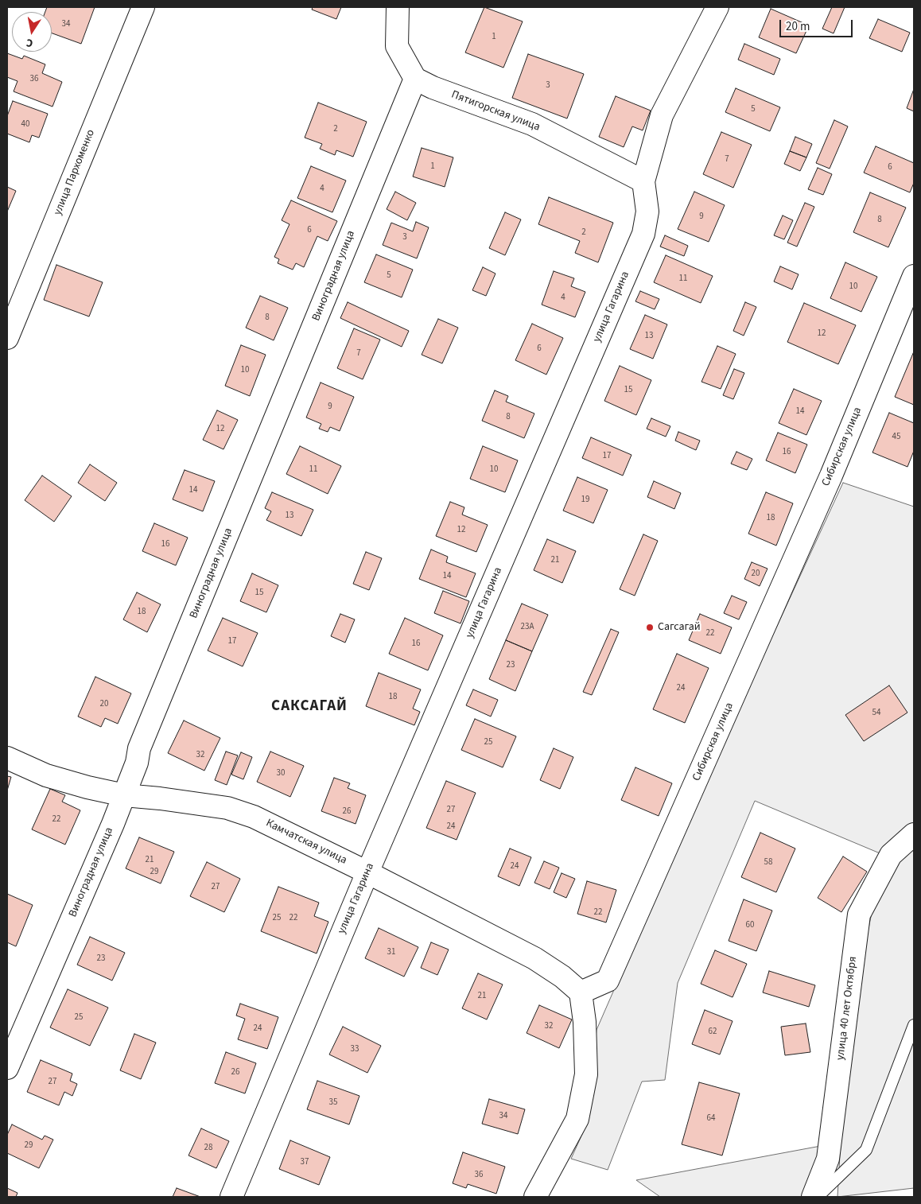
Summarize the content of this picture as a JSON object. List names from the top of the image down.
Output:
{
  "streets": {
    "street": [
      "Пятигорская улица",
      "улица Пархоменко",
      "Виноградная улица",
      "улица Гагарина",
      "Сибирская улица",
      "Камчатская улица",
      "улица 40 лет Октября"
    ]
  },
  "crossings": [
    ["Пятигорская улица", "Виноградная улица"],
    ["Пятигорская улица", "улица Гагарина"],
    ["Виноградная улица", "Камчатская улица"],
    ["улица Гагарина", "Камчатская улица"],
    ["Сибирская улица", "Камчатская улица"]
  ],
  "districts": ["САКСАГАЙ"],
  "places": ["Сагсагай"],
  "house_numbers": [
    "34",
    "1",
    "36",
    "3",
    "5",
    "40",
    "2",
    "7",
    "1",
    "6",
    "4",
    "9",
    "8",
    "6",
    "2",
    "3",
    "5",
    "11",
    "10",
    "4",
    "8",
    "12",
    "13",
    "6",
    "7",
    "10",
    "15",
    "9",
    "14",
    "8",
    "12",
    "45",
    "16",
    "17",
    "11",
    "10",
    "14",
    "19",
    "13",
    "18",
    "12",
    "16",
    "21",
    "20",
    "14",
    "15",
    "18",
    "23А",
    "22",
    "17",
    "16",
    "23",
    "24",
    "18",
    "20",
    "54",
    "25",
    "32",
    "30",
    "27",
    "26",
    "22",
    "24",
    "21",
    "58",
    "24",
    "29",
    "27",
    "22",
    "25",
    "22",
    "60",
    "31",
    "23",
    "21",
    "25",
    "32",
    "24",
    "62",
    "33",
    "26",
    "27",
    "35",
    "34",
    "64",
    "29",
    "28",
    "37",
    "36"
  ],
  "scale_bar": "20 m",
  "north": "bottom"
}
